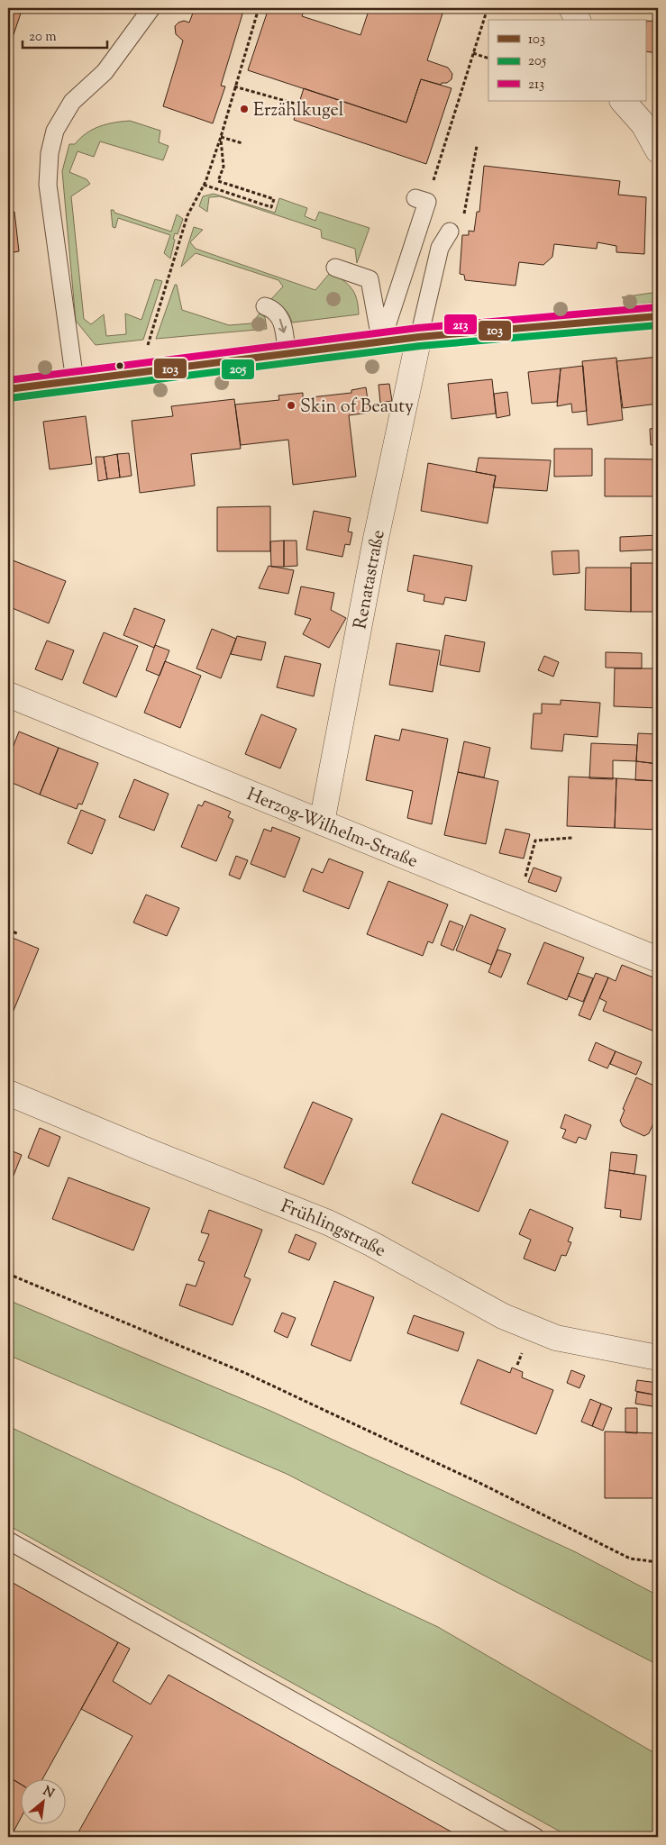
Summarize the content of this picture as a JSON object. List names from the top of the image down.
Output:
{
  "streets": {
    "street": ["Renatastraße", "Herzog-Wilhelm-Straße", "Frühlingstraße"]
  },
  "crossings": [
    ["Renatastraße", "Herzog-Wilhelm-Straße"]
  ],
  "places": ["Erzählkugel", "Skin of Beauty"],
  "lines": ["transit line 213", "transit line 103", "transit line 205"],
  "legend": ["103", "205", "213"],
  "scale_bar": "20 m",
  "north": "top right"
}
